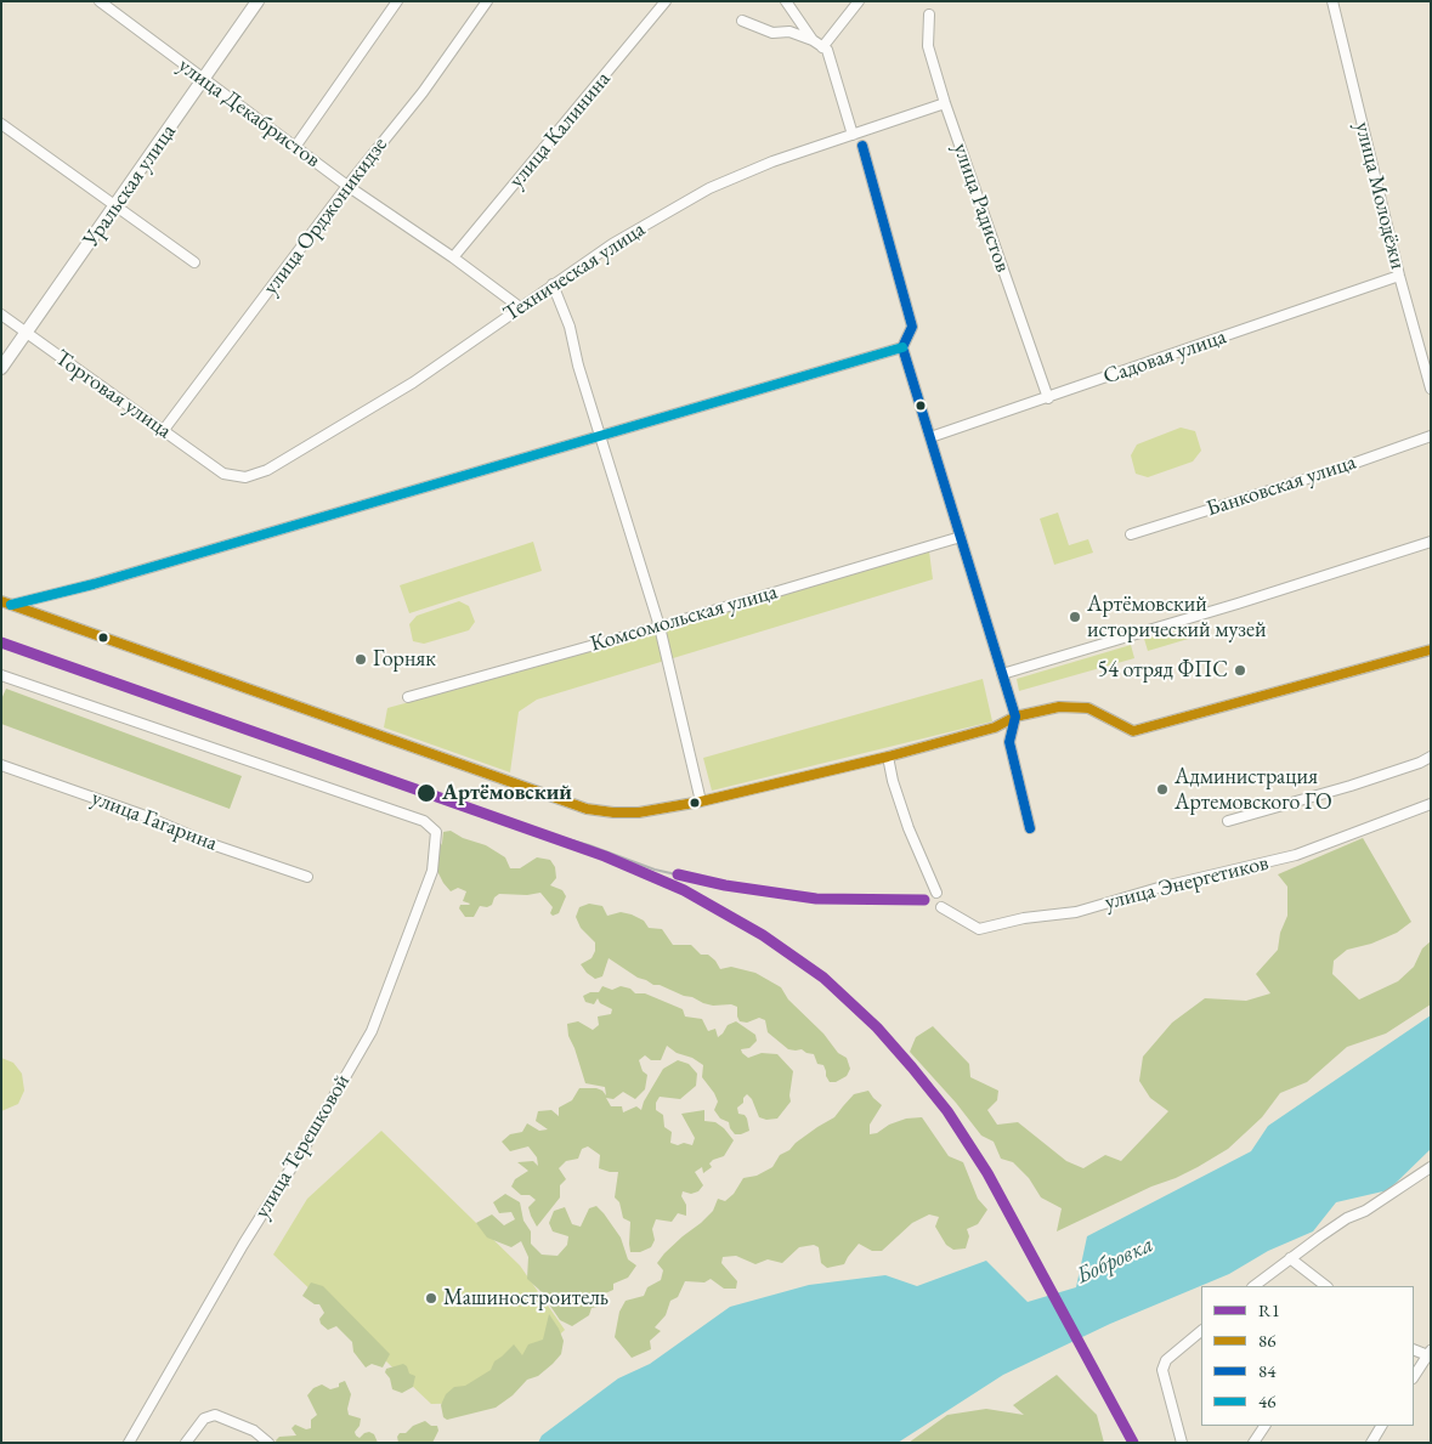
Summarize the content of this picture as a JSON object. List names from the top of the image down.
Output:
{
  "streets": {
    "main road": ["Уральская улица"],
    "street": [
      "улица Декабристов",
      "улица Калинина",
      "улица Молодёжи",
      "улица Радистов",
      "улица Орджоникидзе",
      "Техническая улица",
      "Садовая улица",
      "Торговая улица",
      "Банковская улица",
      "Комсомольская улица",
      "улица Гагарина",
      "улица Энергетиков",
      "улица Терешковой"
    ]
  },
  "crossings": [
    ["улица Декабристов", "улица Калинина"],
    ["улица Декабристов", "Уральская улица"],
    ["улица Декабристов", "улица Орджоникидзе"],
    ["улица Декабристов", "Техническая улица"],
    ["Уральская улица", "Торговая улица"],
    ["улица Молодёжи", "Садовая улица"],
    ["улица Радистов", "Техническая улица"],
    ["улица Радистов", "Садовая улица"],
    ["улица Орджоникидзе", "Торговая улица"],
    ["Техническая улица", "Торговая улица"]
  ],
  "water": ["Бобровка"],
  "places": [
    "Артёмовский исторический музей",
    "Горняк",
    "54 отряд ФПС",
    "Администрация Артемовского ГО",
    "Артёмовский",
    "Машиностроитель"
  ],
  "lines": [
    "transit line 84",
    "transit line 46",
    "transit line 86",
    "transit line R1"
  ],
  "legend": [
    "R1",
    "86",
    "84",
    "46"
  ]
}
